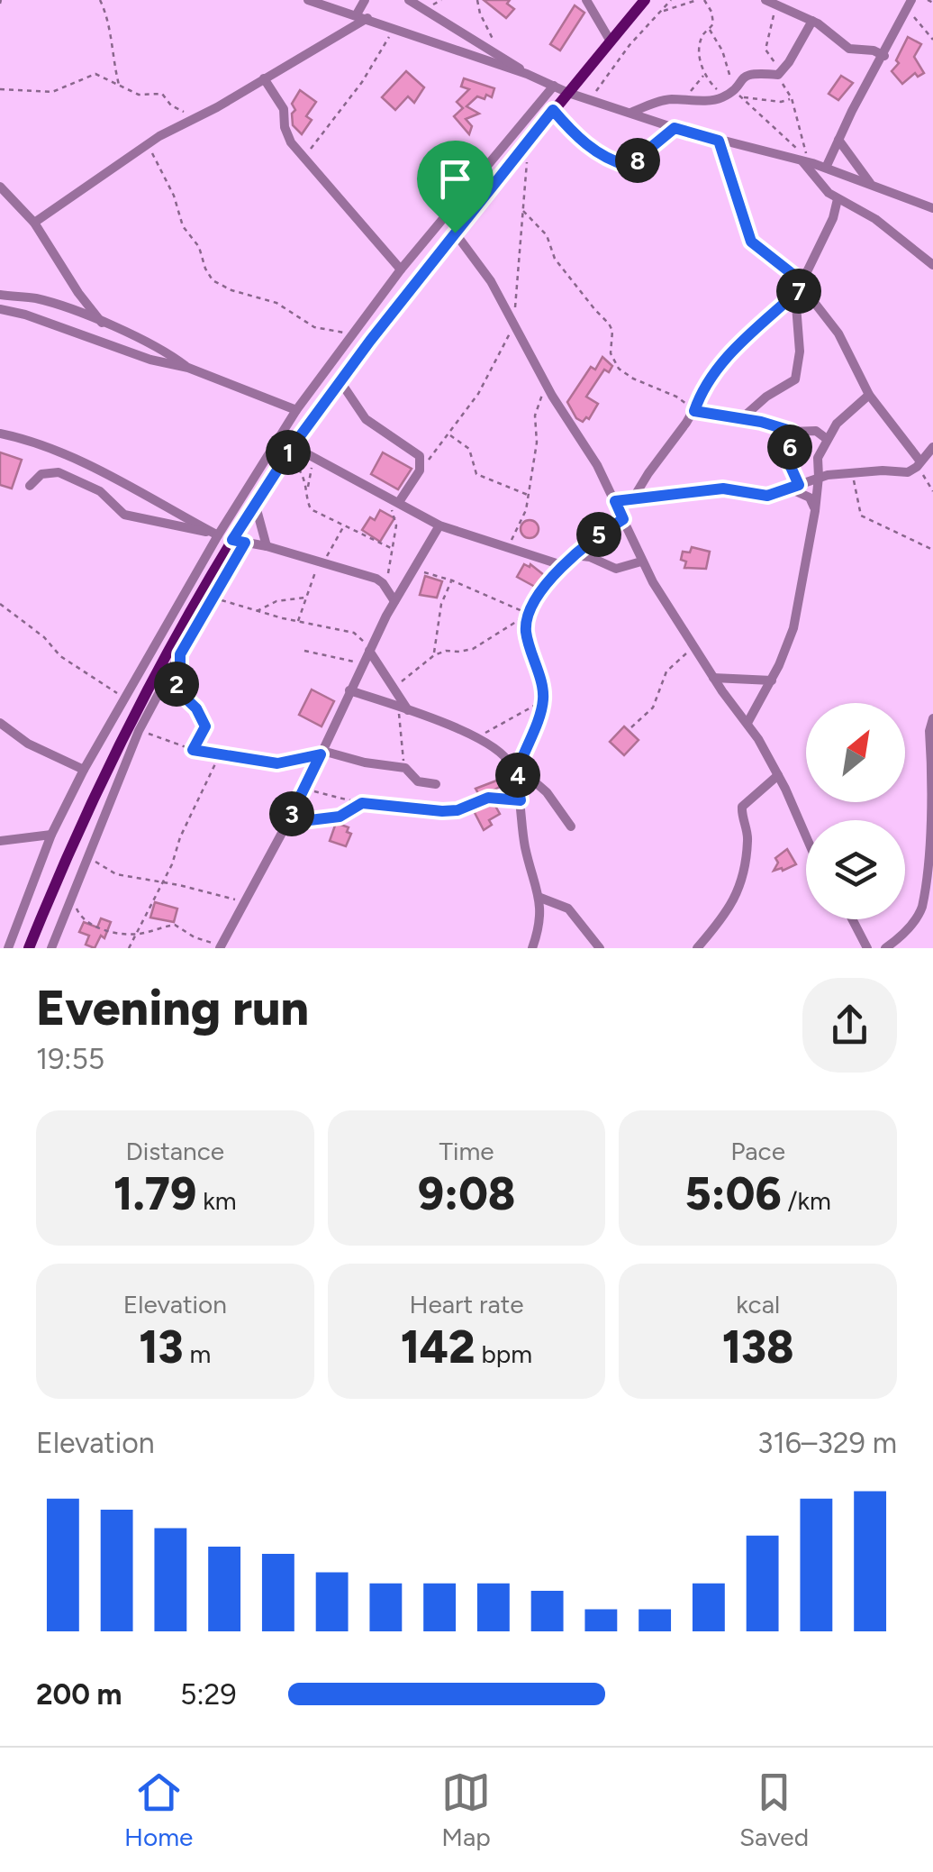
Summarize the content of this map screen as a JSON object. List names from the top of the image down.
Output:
{
  "north": "top right",
  "page": {
    "pins": [
      "8",
      "7",
      "6",
      "1",
      "5",
      "2",
      "4",
      "3"
    ],
    "heading": ["Evening run", "19:55"],
    "stats": [
      ["Distance", "1.79 km"],
      ["Time", "9:08"],
      ["Pace", "5:06 /km"],
      ["Elevation", "13 m"],
      ["Heart rate", "142 bpm"],
      ["kcal", "138"]
    ],
    "chart": ["Elevation", "316–329 m"],
    "list": [
      {
        "name": "200 m",
        "note": "5:29"
      }
    ],
    "tabs": ["Home", "Map", "Saved"]
  }
}
